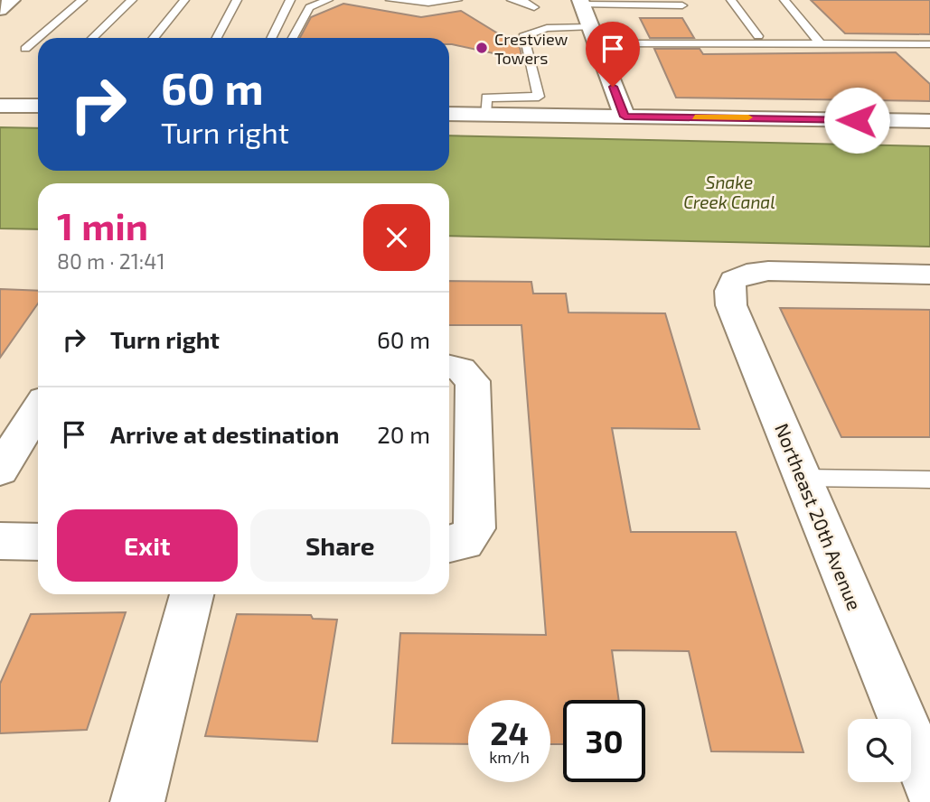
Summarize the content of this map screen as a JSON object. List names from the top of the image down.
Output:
{
  "streets": {
    "street": ["Northeast 20th Avenue"]
  },
  "water": ["Snake Creek Canal"],
  "places": ["Crestview Towers"],
  "page": {
    "turn": ["60 m", "Turn right"],
    "heading": ["1 min", "80 m · 21:41"],
    "list": [
      {
        "name": "Turn right",
        "value": "60 m"
      },
      {
        "name": "Arrive at destination",
        "value": "20 m"
      }
    ],
    "buttons": ["Exit", "Share"],
    "speed": "24 km/h",
    "limit": "30"
  }
}
